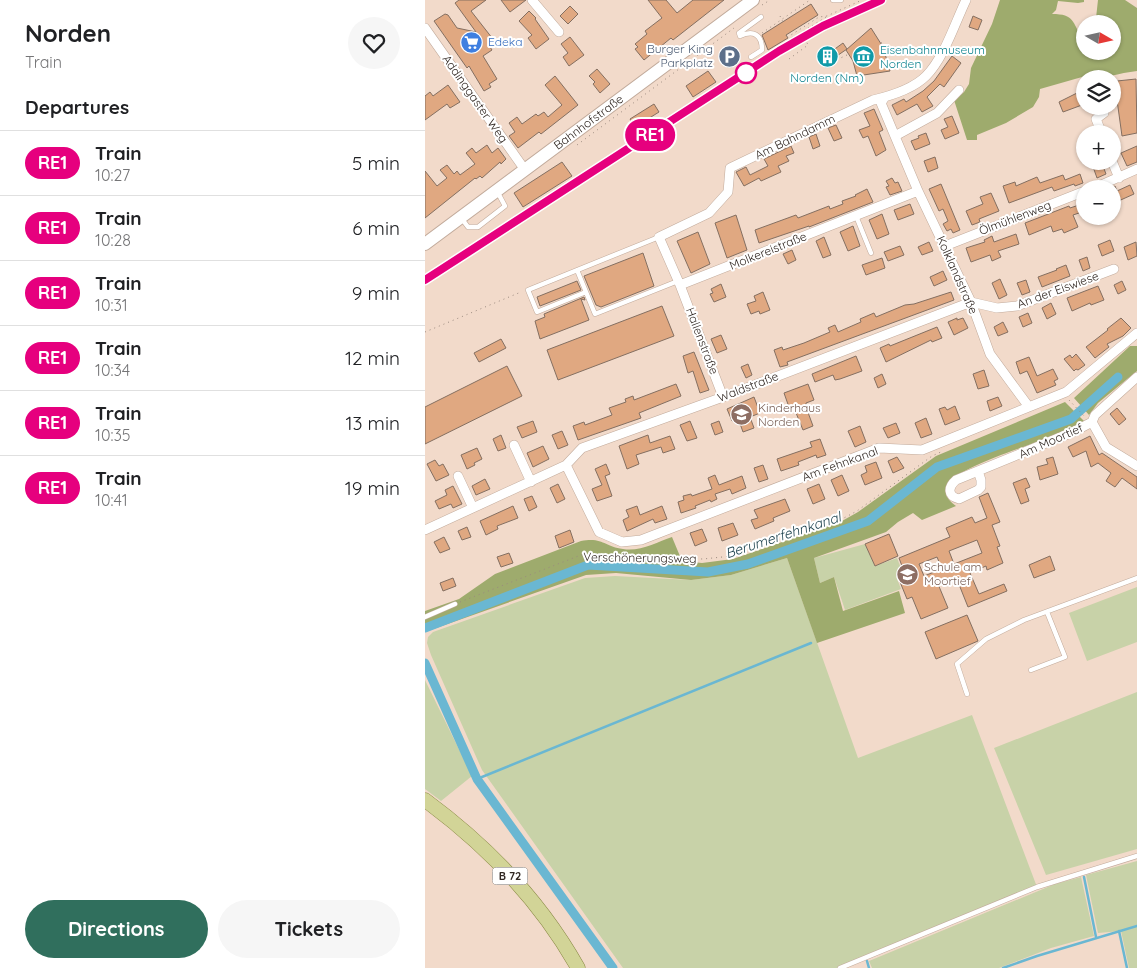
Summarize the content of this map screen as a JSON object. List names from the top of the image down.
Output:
{
  "streets": {
    "main road": ["Bahnhofstraße", "B 72"],
    "street": [
      "Addinggaster Weg",
      "Am Bahndamm",
      "Ölmühlenweg",
      "Molkereistraße",
      "Kolklandstraße",
      "An der Eiswiese",
      "Hallenstraße",
      "Waldstraße",
      "Am Moortief",
      "Am Fehnkanal"
    ],
    "path": ["Verschönerungsweg"]
  },
  "crossings": [
    ["Addinggaster Weg", "Bahnhofstraße"],
    ["Am Bahndamm", "Kolklandstraße"],
    ["Ölmühlenweg", "Kolklandstraße"],
    ["Molkereistraße", "Kolklandstraße"],
    ["Molkereistraße", "Hallenstraße"],
    ["Kolklandstraße", "An der Eiswiese"],
    ["Kolklandstraße", "Waldstraße"],
    ["Kolklandstraße", "Am Fehnkanal"],
    ["An der Eiswiese", "Waldstraße"],
    ["Hallenstraße", "Waldstraße"],
    ["Waldstraße", "Am Fehnkanal"]
  ],
  "water": ["Berumerfehnkanal"],
  "places": {
    "supermarket": ["Edeka"],
    "parking": ["Burger King Parkplatz"],
    "building": ["Norden (Nm)"],
    "museum": ["Eisenbahnmuseum Norden"],
    "school or university": ["Kinderhaus Norden", "Schule am Moortief"]
  },
  "north": "right",
  "page": {
    "heading": [
      ["Norden", "Train"],
      "Departures"
    ],
    "on_map": "RE1",
    "map_buttons": ["+", "−"],
    "list": [
      {
        "mark": "RE1",
        "name": "Train",
        "note": "10:27",
        "value": "5 min"
      },
      {
        "mark": "RE1",
        "name": "Train",
        "note": "10:28",
        "value": "6 min"
      },
      {
        "mark": "RE1",
        "name": "Train",
        "note": "10:31",
        "value": "9 min"
      },
      {
        "mark": "RE1",
        "name": "Train",
        "note": "10:34",
        "value": "12 min"
      },
      {
        "mark": "RE1",
        "name": "Train",
        "note": "10:35",
        "value": "13 min"
      },
      {
        "mark": "RE1",
        "name": "Train",
        "note": "10:41",
        "value": "19 min"
      }
    ],
    "buttons": ["Directions", "Tickets"]
  }
}
